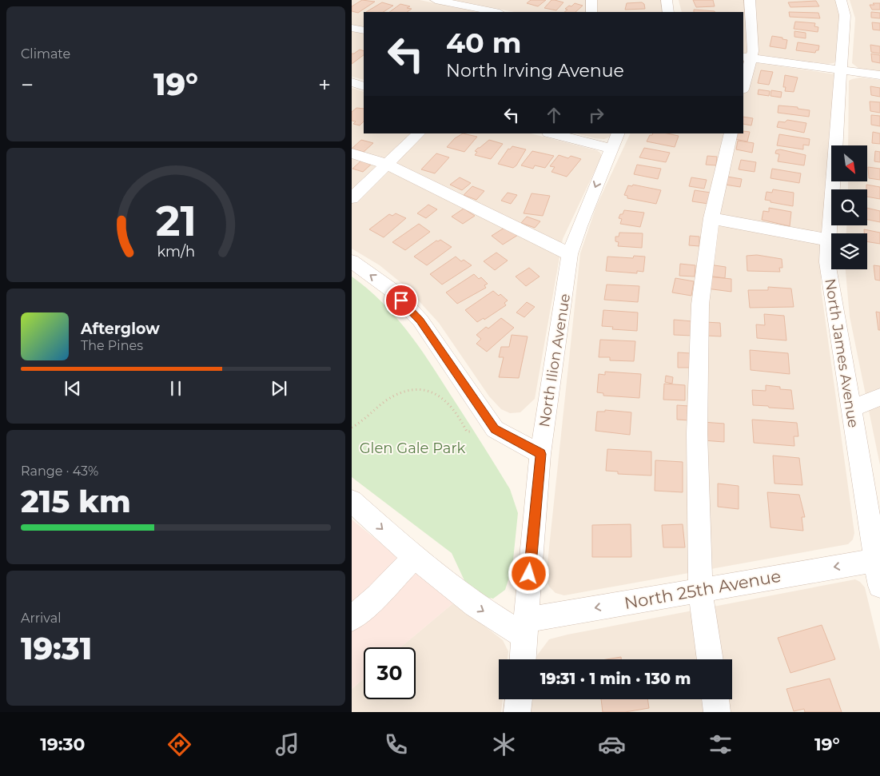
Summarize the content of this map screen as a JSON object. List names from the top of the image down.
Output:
{
  "streets": {
    "street": ["North James Avenue", "North Ilion Avenue", "North 25th Avenue"]
  },
  "crossings": [
    ["North James Avenue", "North 25th Avenue"],
    ["North Ilion Avenue", "North 25th Avenue"]
  ],
  "one_way": ["North 25th Avenue"],
  "parks": ["Glen Gale Park"],
  "north": "bottom right",
  "page": {
    "tile": [
      "Climate",
      ["Range · 43%", "215 km"],
      ["Arrival", "19:31"]
    ],
    "turn": ["40 m", "North Irving Avenue"],
    "heat": ["−", "19°", "+"],
    "song": ["Afterglow", "The Pines"],
    "limit": "30",
    "trip": "19:31 · 1 min · 130 m",
    "tabs": ["19:30", "19°"],
    "gauge": ["21", "km/h"]
  }
}
